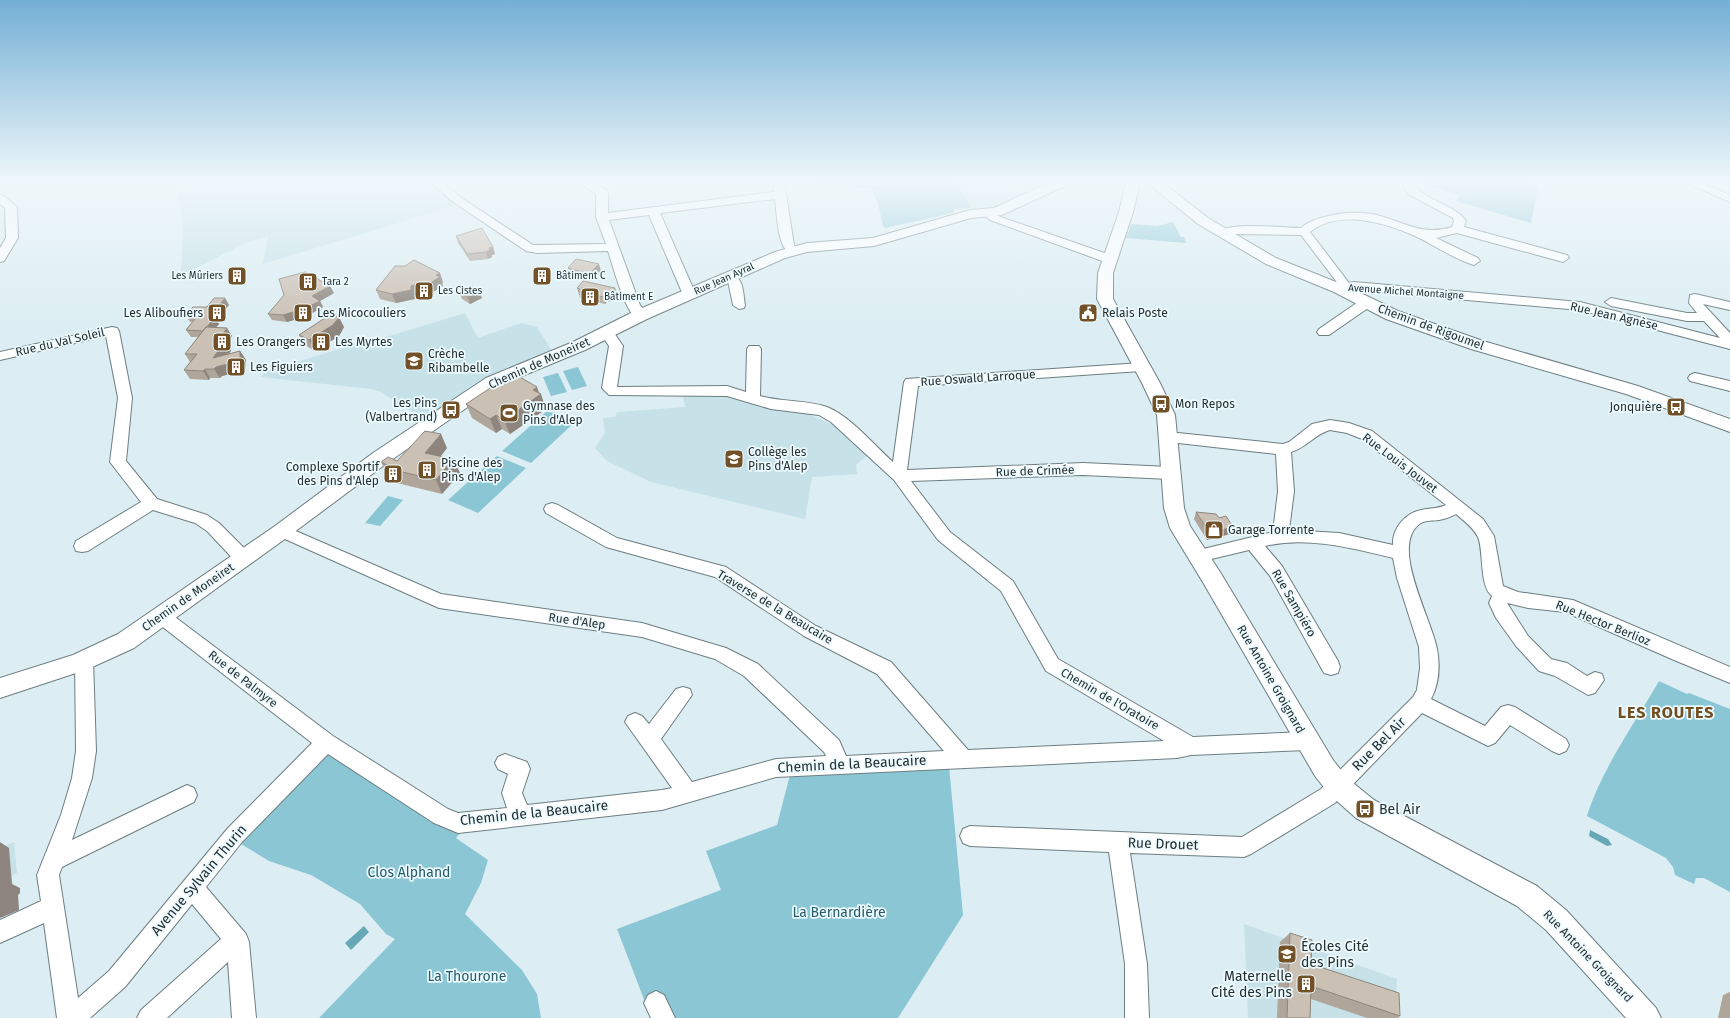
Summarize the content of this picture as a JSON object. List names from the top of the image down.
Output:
{
  "streets": {
    "main road": [
      "Rue Jean Ayral",
      "Chemin de Rigoumel",
      "Chemin de Moneiret",
      "Rue Antoine Groignard"
    ],
    "street": [
      "Avenue Michel Montaigne",
      "Rue Jean Agnèse",
      "Rue du Val Soleil",
      "Rue Oswald Larroque",
      "Rue Louis Jouvet",
      "Rue de Crimée",
      "Rue Sampiéro",
      "Traverse de la Beaucaire",
      "Rue d'Alep",
      "Rue Hector Berlioz",
      "Rue de Palmyre",
      "Chemin de l'Oratoire",
      "Rue Bel Air",
      "Chemin de la Beaucaire",
      "Rue Drouet",
      "Avenue Sylvain Thurin"
    ]
  },
  "crossings": [
    ["Rue Jean Ayral", "Chemin de Moneiret"],
    ["Avenue Michel Montaigne", "Rue Jean Agnèse"],
    ["Avenue Michel Montaigne", "Chemin de Rigoumel"],
    ["Chemin de Moneiret", "Rue d'Alep"],
    ["Chemin de Moneiret", "Rue de Palmyre"],
    ["Chemin de Moneiret", "Chemin de l'Oratoire"],
    ["Rue Oswald Larroque", "Rue de Crimée"],
    ["Rue Oswald Larroque", "Rue Antoine Groignard"],
    ["Rue Oswald Larroque", "Chemin de l'Oratoire"],
    ["Rue de Crimée", "Rue Antoine Groignard"],
    ["Rue de Crimée", "Chemin de l'Oratoire"],
    ["Traverse de la Beaucaire", "Chemin de la Beaucaire"],
    ["Rue d'Alep", "Chemin de la Beaucaire"],
    ["Rue de Palmyre", "Chemin de la Beaucaire"],
    ["Rue de Palmyre", "Avenue Sylvain Thurin"],
    ["Rue Antoine Groignard", "Rue Bel Air"],
    ["Rue Antoine Groignard", "Rue Drouet"],
    ["Chemin de l'Oratoire", "Chemin de la Beaucaire"],
    ["Rue Bel Air", "Rue Drouet"],
    ["Chemin de la Beaucaire", "Avenue Sylvain Thurin"]
  ],
  "districts": ["LES ROUTES"],
  "parks": ["Clos Alphand", "La Bernardière", "La Thourone"],
  "places": {
    "building": [
      "Les Mûriers",
      "Bâtiment C",
      "Tara 2",
      "Les Cistes",
      "Bâtiment E",
      "Les Aliboufiers",
      "Les Micocouliers",
      "Les Orangers",
      "Les Myrtes",
      "Les Figuiers",
      "Piscine des Pins d'Alep",
      "Complexe Sportif des Pins d'Alep",
      "Maternelle Cité des Pins"
    ],
    "public building": ["Relais Poste"],
    "school or university": ["Crèche Ribambelle", "Collège les Pins d'Alep", "Écoles Cité des Pins"],
    "bus stop": [
      "Mon Repos",
      "Jonquière",
      "Les Pins (Valbertrand)",
      "Bel Air"
    ],
    "sports": ["Gymnase des Pins d'Alep"],
    "shop": ["Garage Torrente"]
  }
}
